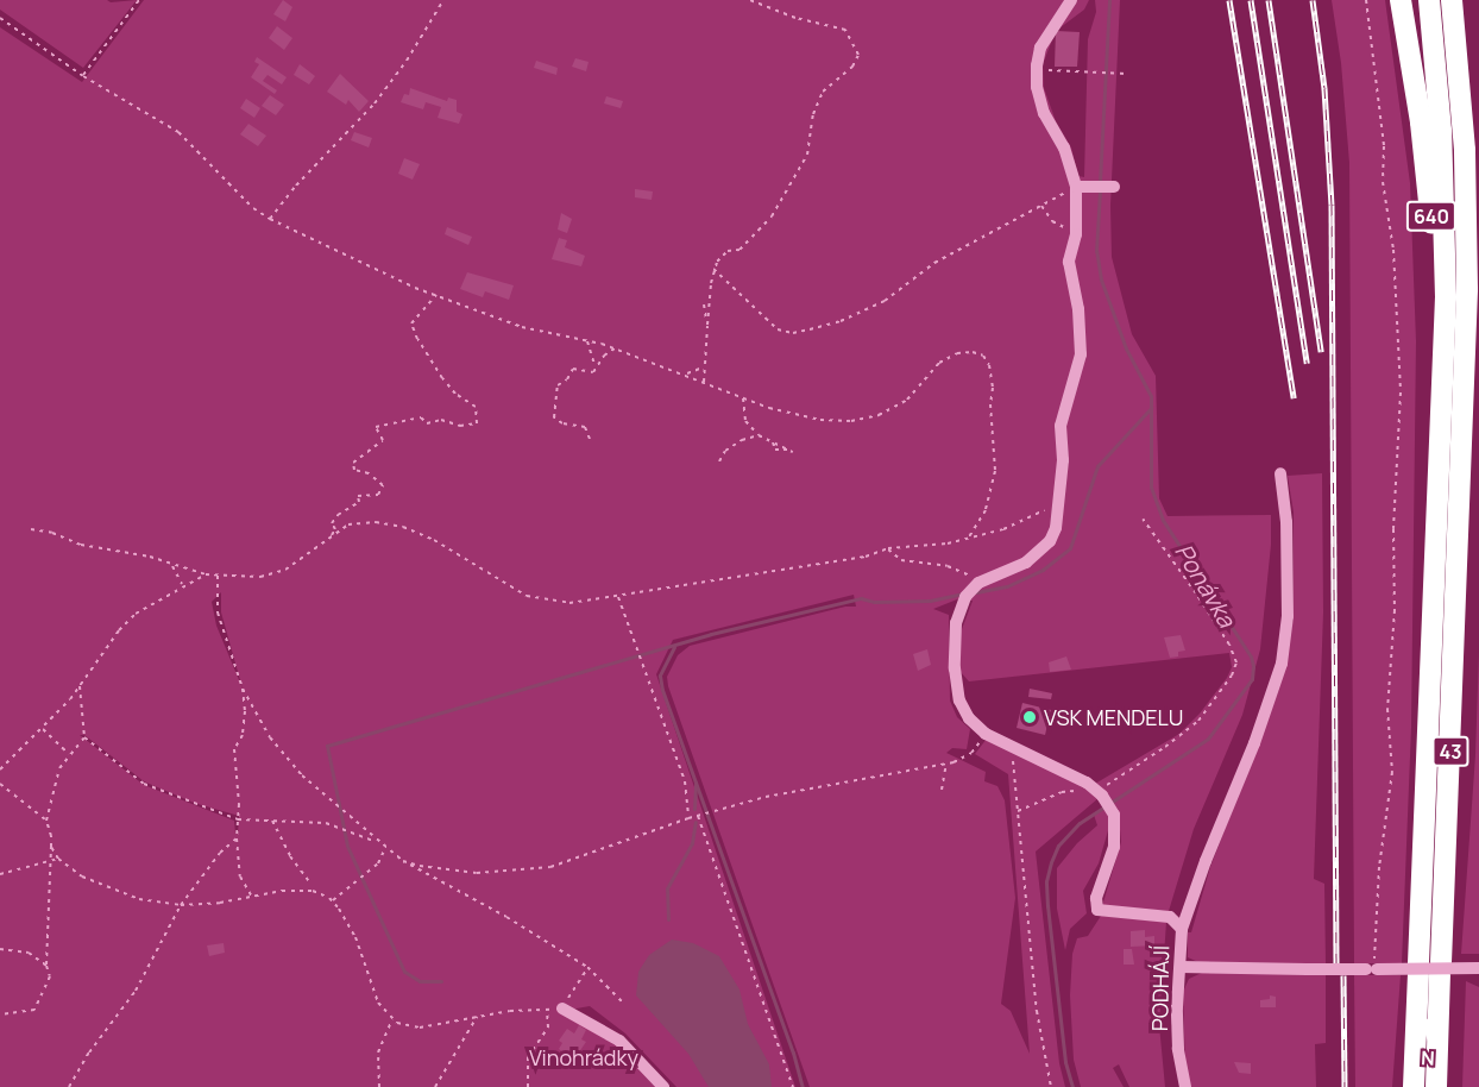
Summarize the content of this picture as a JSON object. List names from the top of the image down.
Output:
{
  "streets": {
    "highway": ["640", "43"],
    "lane": ["PODHÁJÍ"]
  },
  "crossings": [
    ["640", "43"]
  ],
  "water": ["Ponávka"],
  "parks": ["Vinohrádky"],
  "places": ["VSK MENDELU"],
  "north": "bottom"
}
